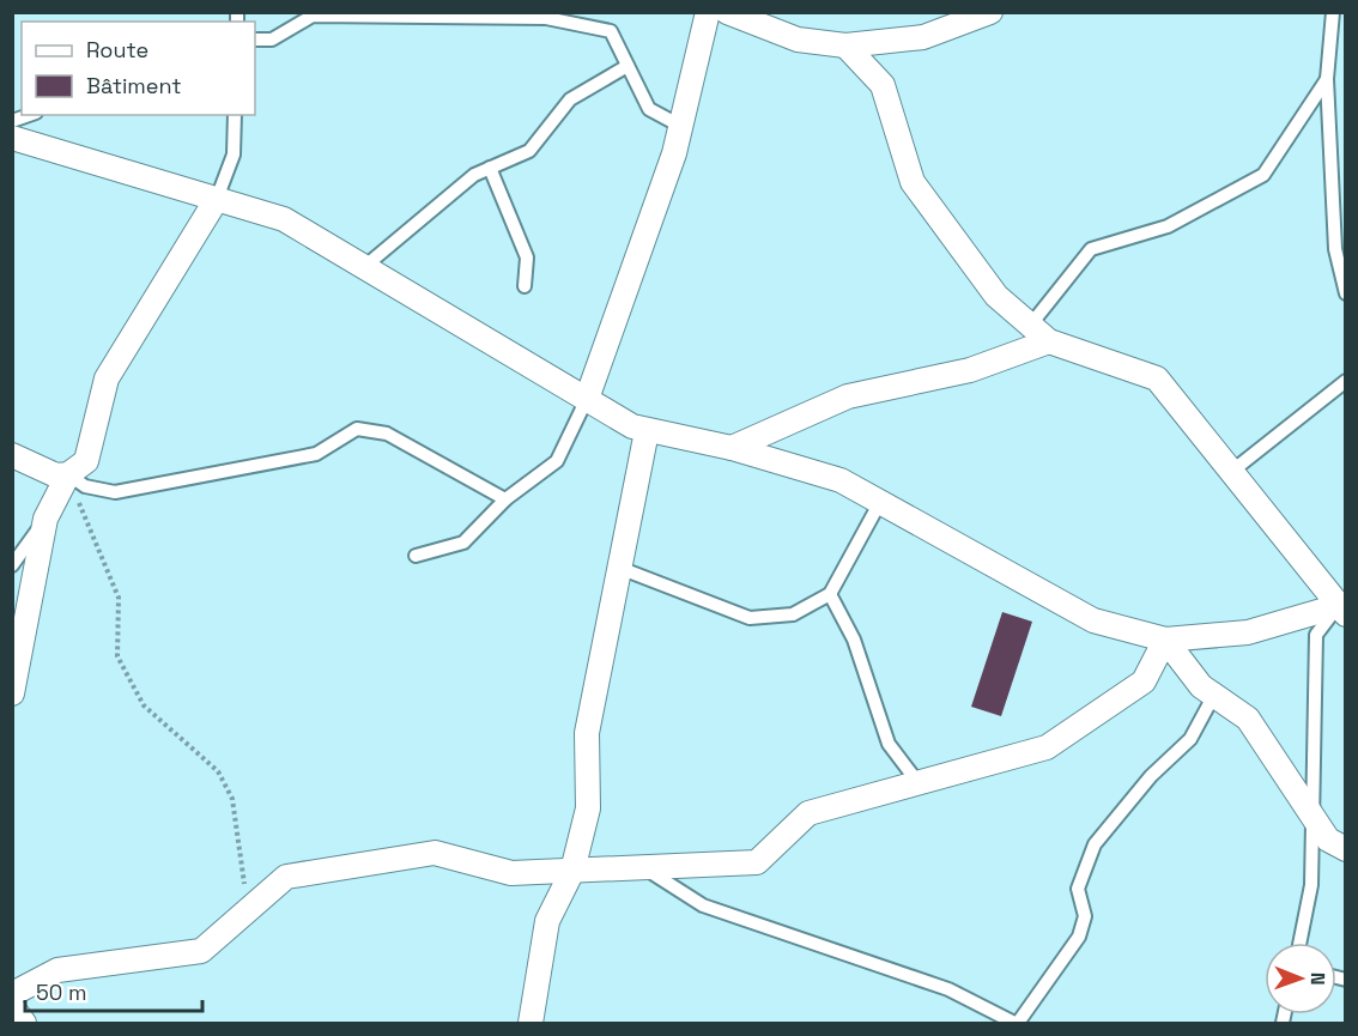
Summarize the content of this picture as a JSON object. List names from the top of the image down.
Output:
{
  "legend": ["Route", "Bâtiment"],
  "scale_bar": "50 m",
  "north": "right"
}
